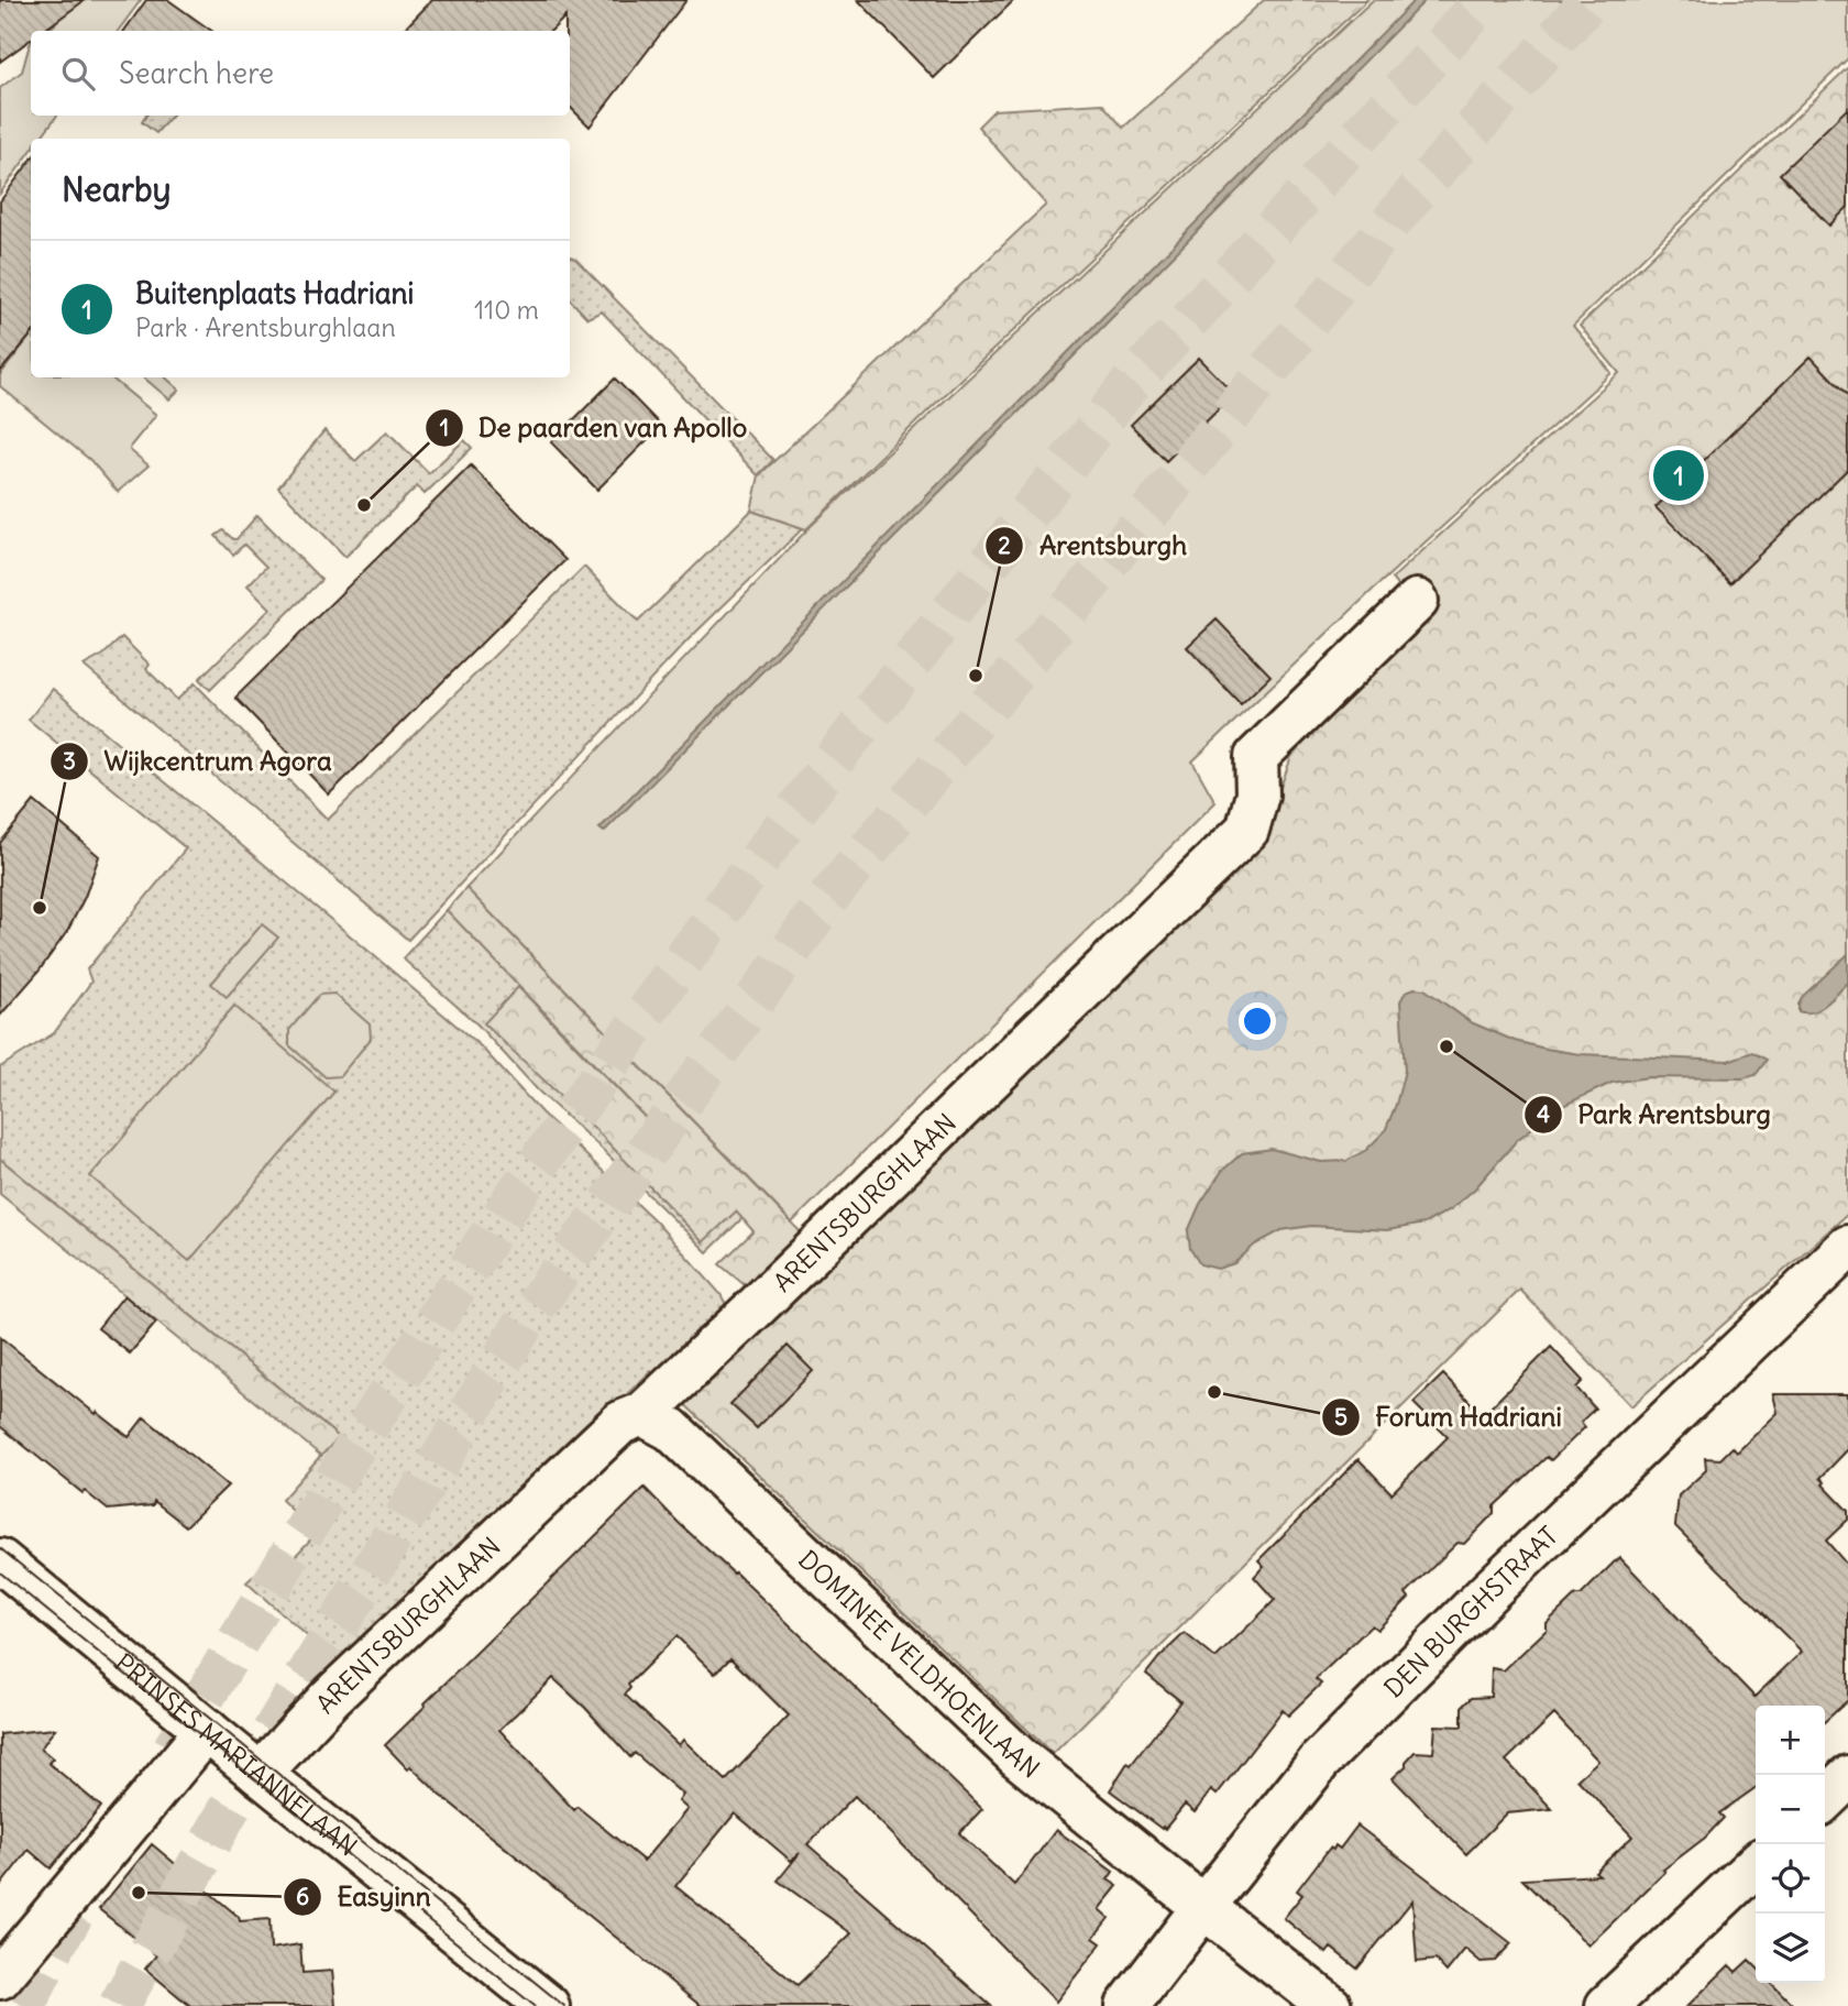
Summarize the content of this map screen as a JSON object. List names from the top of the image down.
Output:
{
  "streets": {
    "street": [
      "ARENTSBURGHLAAN",
      "DEN BURGHSTRAAT",
      "DOMINEE VELDHOENLAAN",
      "PRINSES MARIANNELAAN"
    ]
  },
  "crossings": [
    ["ARENTSBURGHLAAN", "DOMINEE VELDHOENLAAN"],
    ["ARENTSBURGHLAAN", "PRINSES MARIANNELAAN"],
    ["DEN BURGHSTRAAT", "DOMINEE VELDHOENLAAN"]
  ],
  "places": [
    "De paarden van Apollo",
    "Arentsburgh",
    "Wijkcentrum Agora",
    "Park Arentsburg",
    "Forum Hadriani",
    "Easyinn"
  ],
  "page": {
    "search": "Search here",
    "heading": "Nearby",
    "list": [
      {
        "mark": "1",
        "name": "Buitenplaats Hadriani",
        "note": "Park · Arentsburghlaan",
        "value": "110 m"
      }
    ],
    "pins": "1",
    "map_buttons": ["+", "−"]
  }
}
